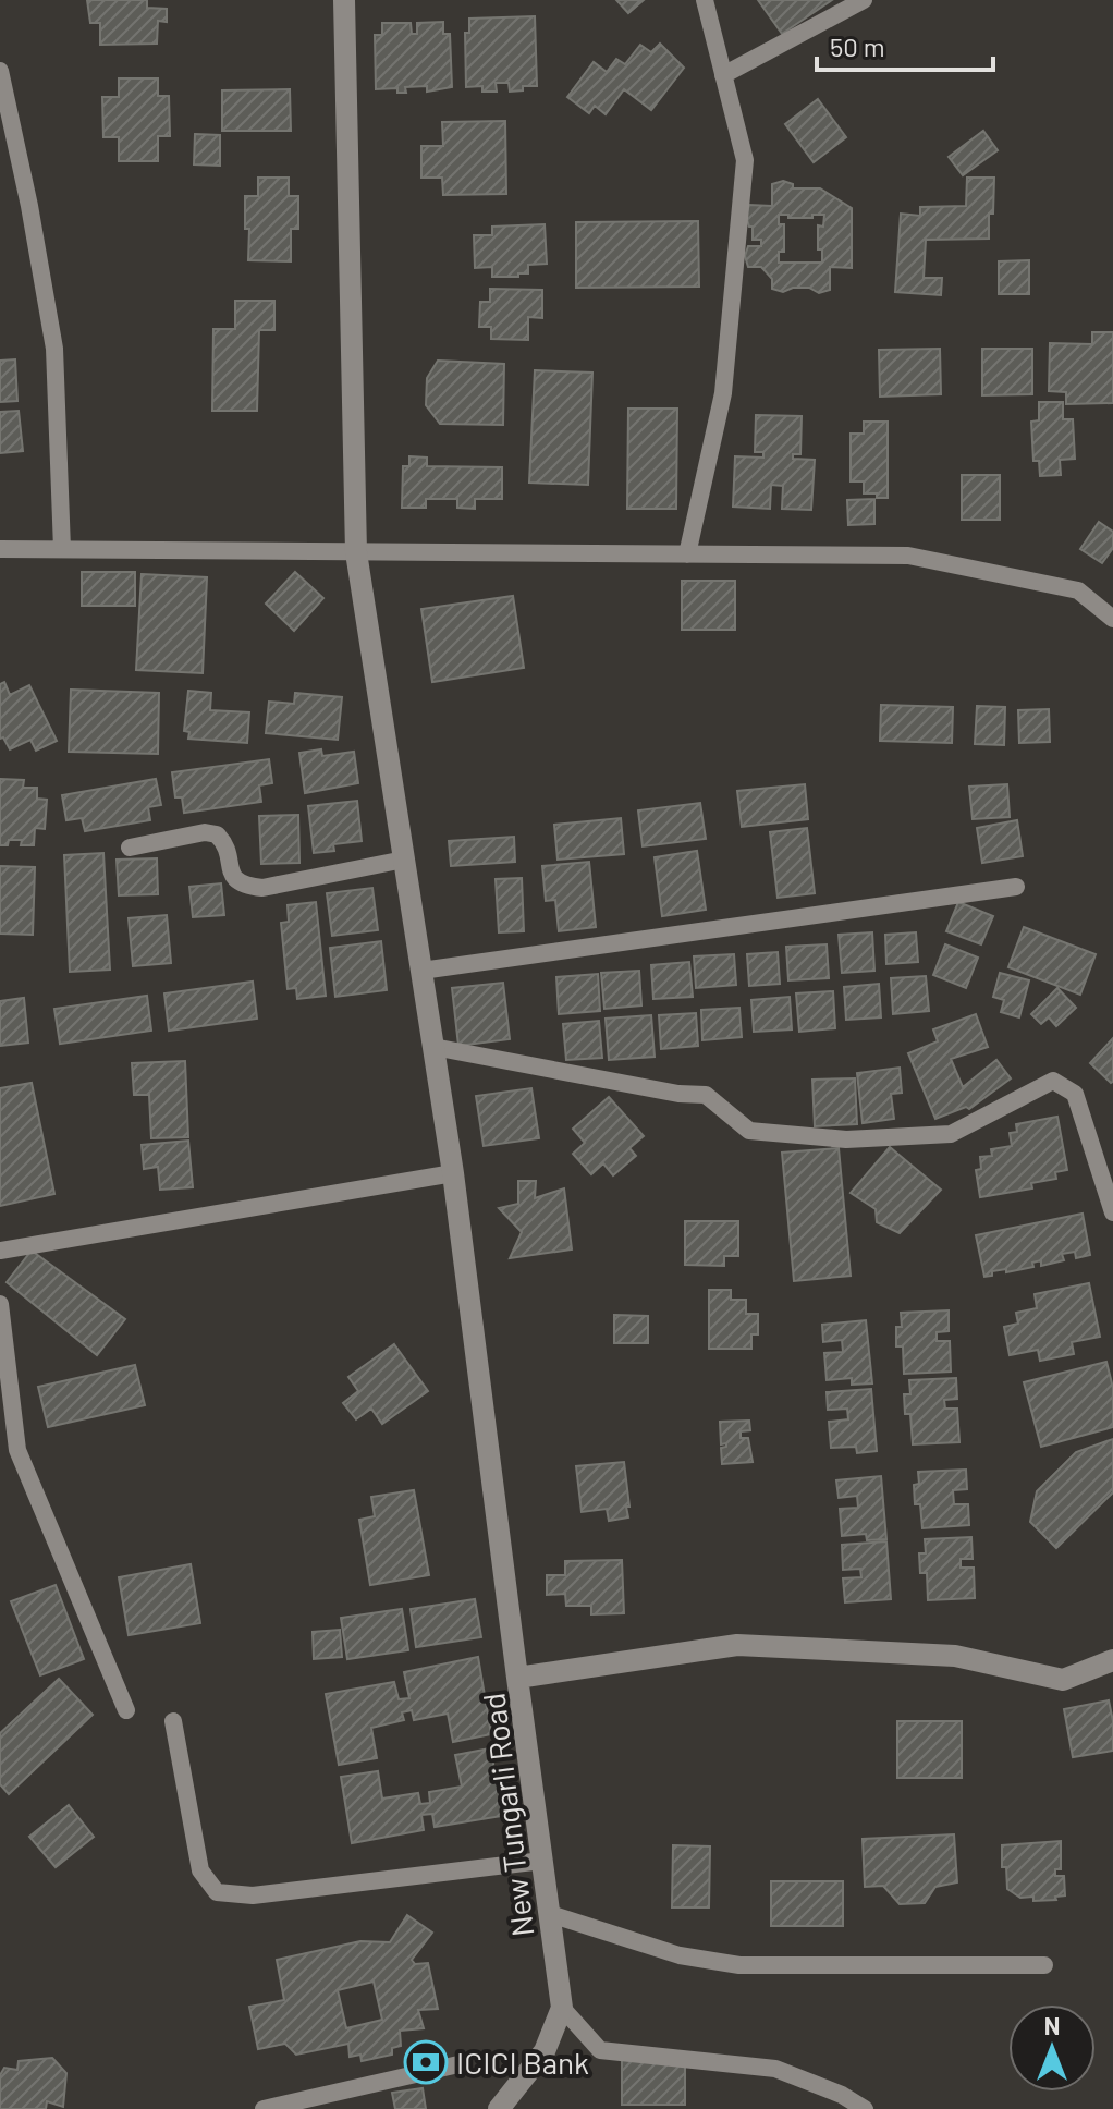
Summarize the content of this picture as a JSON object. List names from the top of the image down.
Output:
{
  "streets": {
    "street": ["New Tungarli Road"]
  },
  "places": {
    "bank": ["ICICI Bank"]
  },
  "scale_bar": "50 m",
  "north": "top"
}
